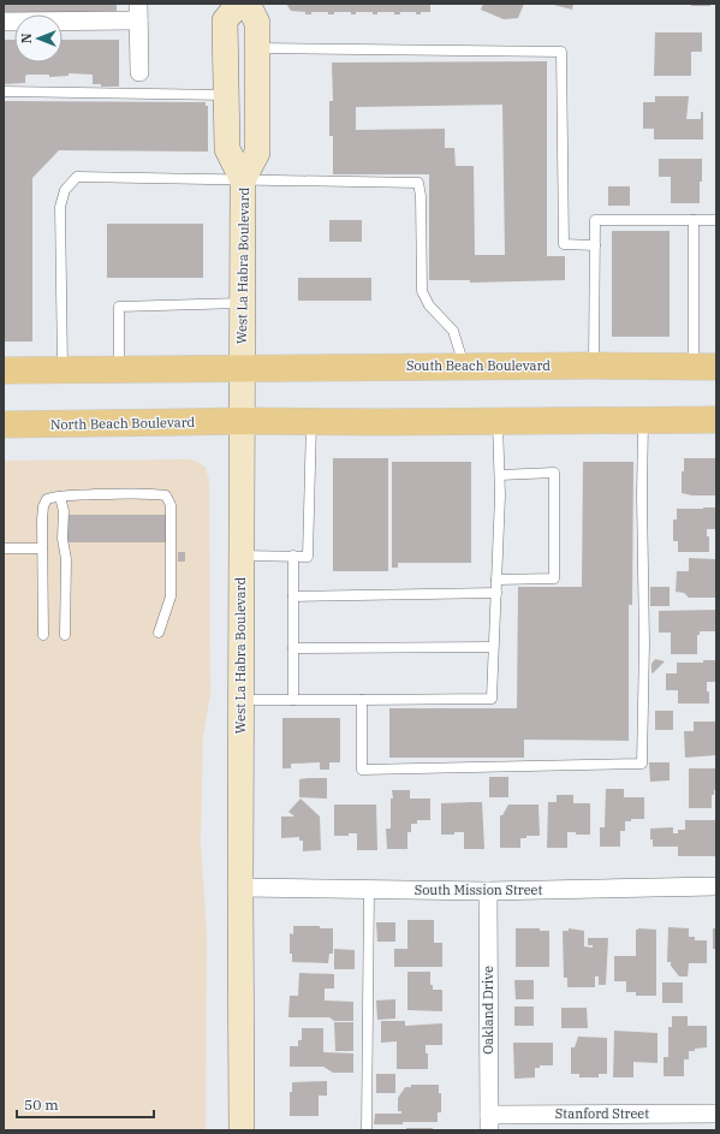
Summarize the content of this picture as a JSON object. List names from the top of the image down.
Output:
{
  "streets": {
    "main road": ["West La Habra Boulevard", "South Beach Boulevard", "North Beach Boulevard"],
    "street": ["South Mission Street", "Oakland Drive", "Stanford Street"]
  },
  "crossings": [
    ["West La Habra Boulevard", "South Beach Boulevard"],
    ["West La Habra Boulevard", "North Beach Boulevard"],
    ["West La Habra Boulevard", "South Mission Street"],
    ["South Mission Street", "Oakland Drive"],
    ["Oakland Drive", "Stanford Street"]
  ],
  "scale_bar": "50 m",
  "north": "left"
}
